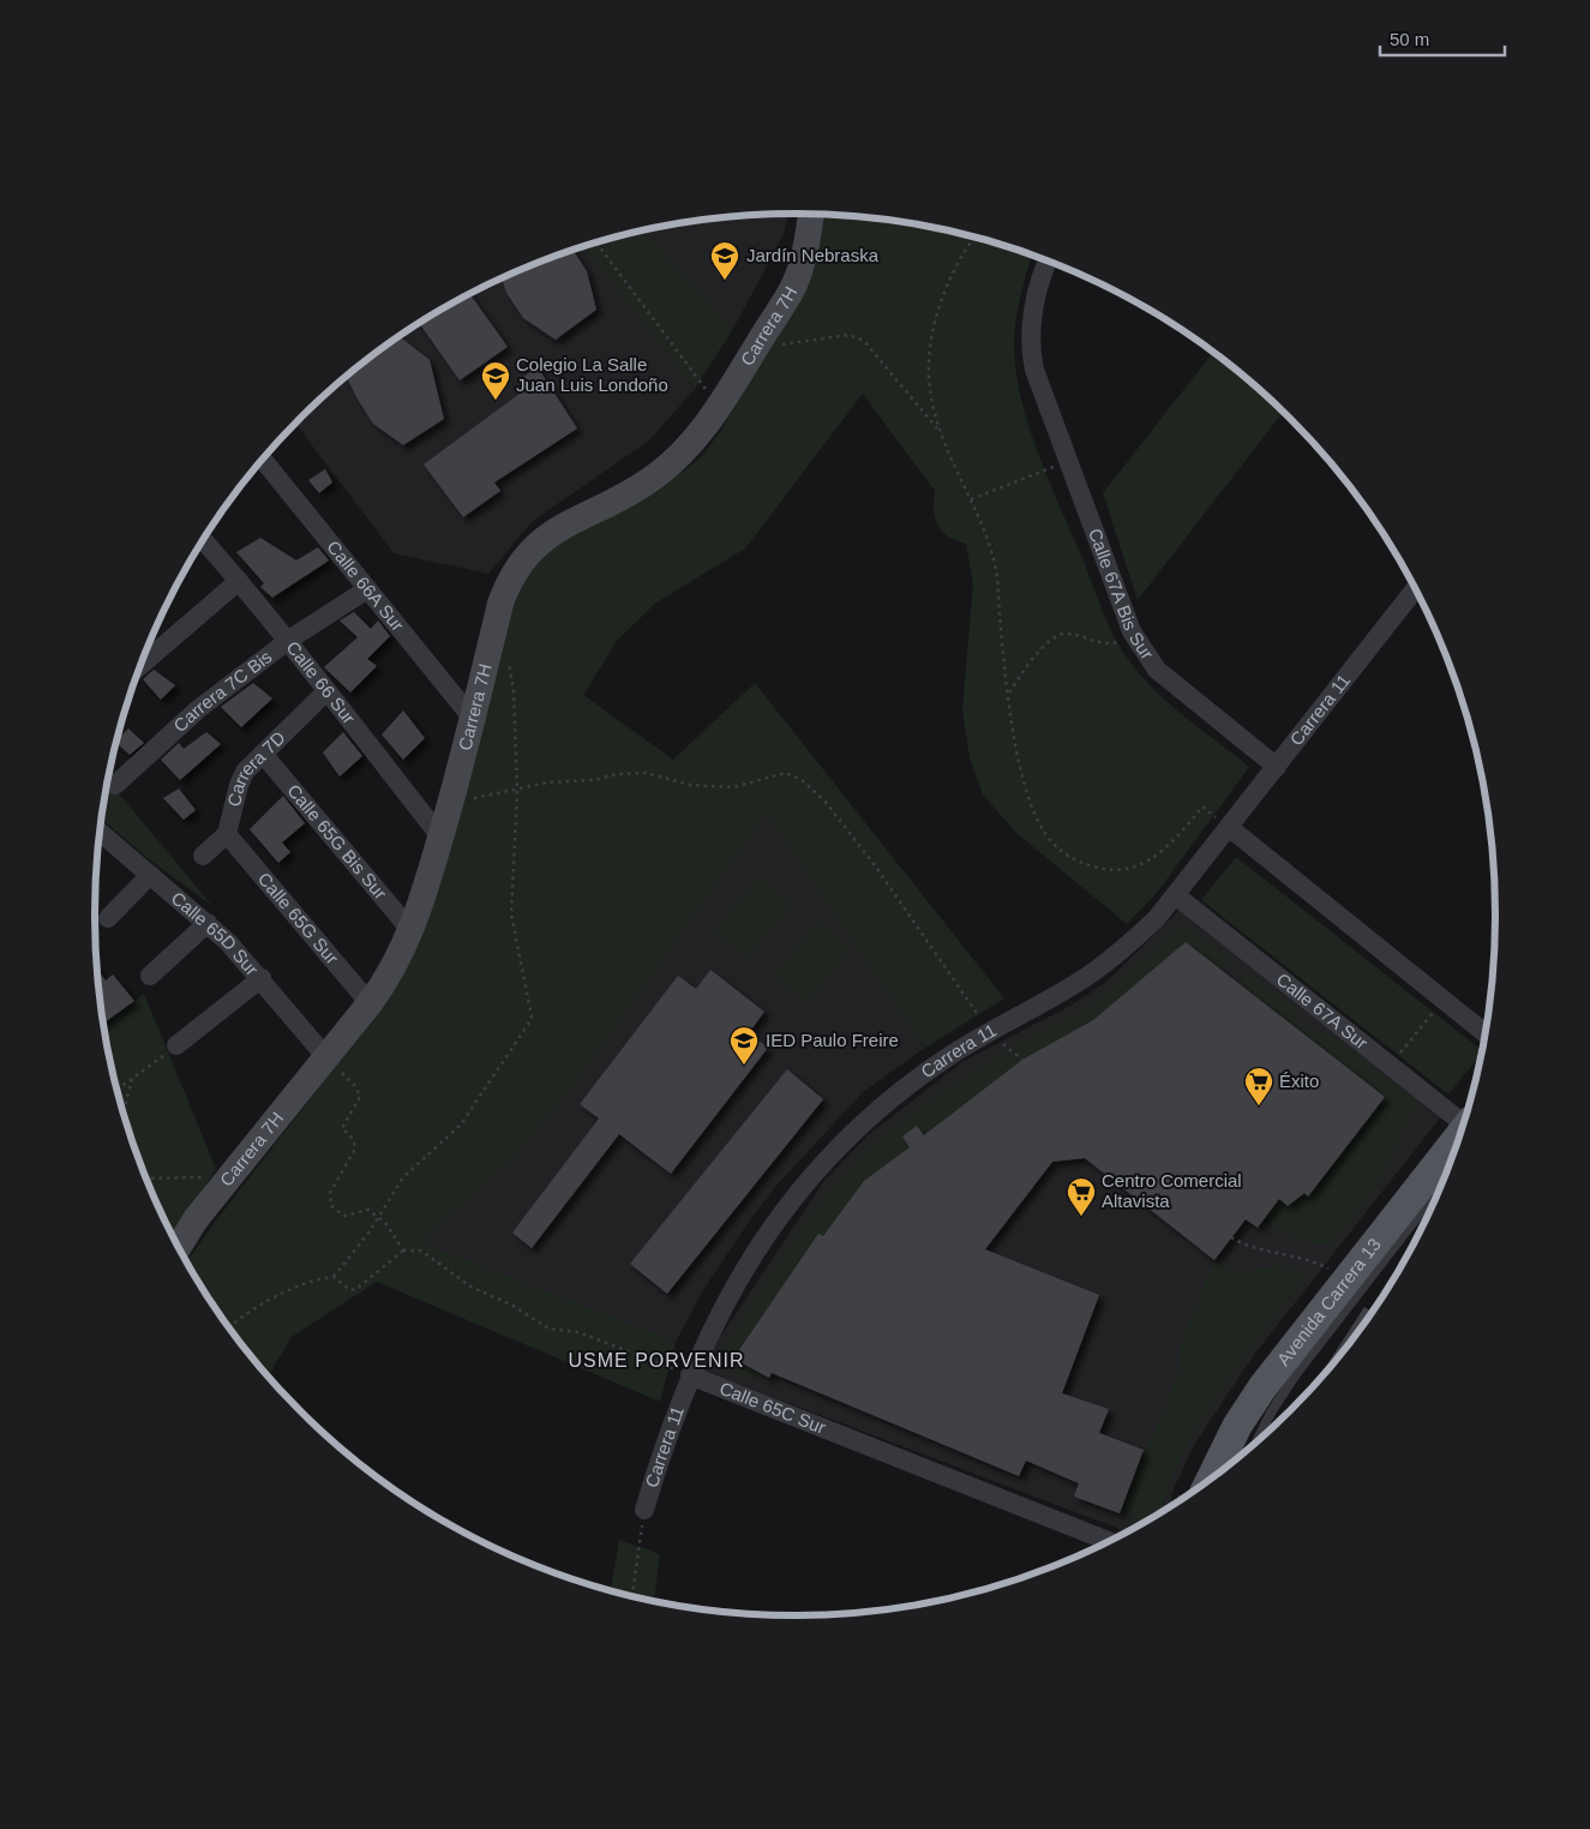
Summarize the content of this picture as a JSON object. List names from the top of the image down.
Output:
{
  "streets": {
    "main road": ["Avenida Carrera 13"],
    "street": [
      "Carrera 7H",
      "Calle 66A Sur",
      "Calle 67A Bis Sur",
      "Calle 66 Sur",
      "Carrera 7C Bis",
      "Carrera 11",
      "Carrera 7D",
      "Calle 65G Bis Sur",
      "Calle 65G Sur",
      "Calle 65D Sur",
      "Calle 67A Sur",
      "Calle 65C Sur"
    ]
  },
  "crossings": [
    ["Carrera 7H", "Calle 66A Sur"],
    ["Carrera 7H", "Calle 66 Sur"],
    ["Carrera 7H", "Calle 65G Bis Sur"],
    ["Carrera 7H", "Calle 65G Sur"],
    ["Carrera 7H", "Calle 65D Sur"],
    ["Calle 66A Sur", "Carrera 7C Bis"],
    ["Calle 67A Bis Sur", "Carrera 11"],
    ["Calle 66 Sur", "Carrera 7C Bis"],
    ["Calle 66 Sur", "Carrera 7D"],
    ["Carrera 11", "Calle 67A Sur"],
    ["Carrera 11", "Calle 65C Sur"],
    ["Carrera 7D", "Calle 65G Bis Sur"],
    ["Carrera 7D", "Calle 65G Sur"]
  ],
  "districts": ["USME PORVENIR"],
  "places": {
    "school or university": ["Jardín Nebraska", "Colegio La Salle Juan Luis Londoño", "IED Paulo Freire"],
    "supermarket": ["Éxito", "Centro Comercial Altavista"]
  },
  "scale_bar": "50 m"
}
